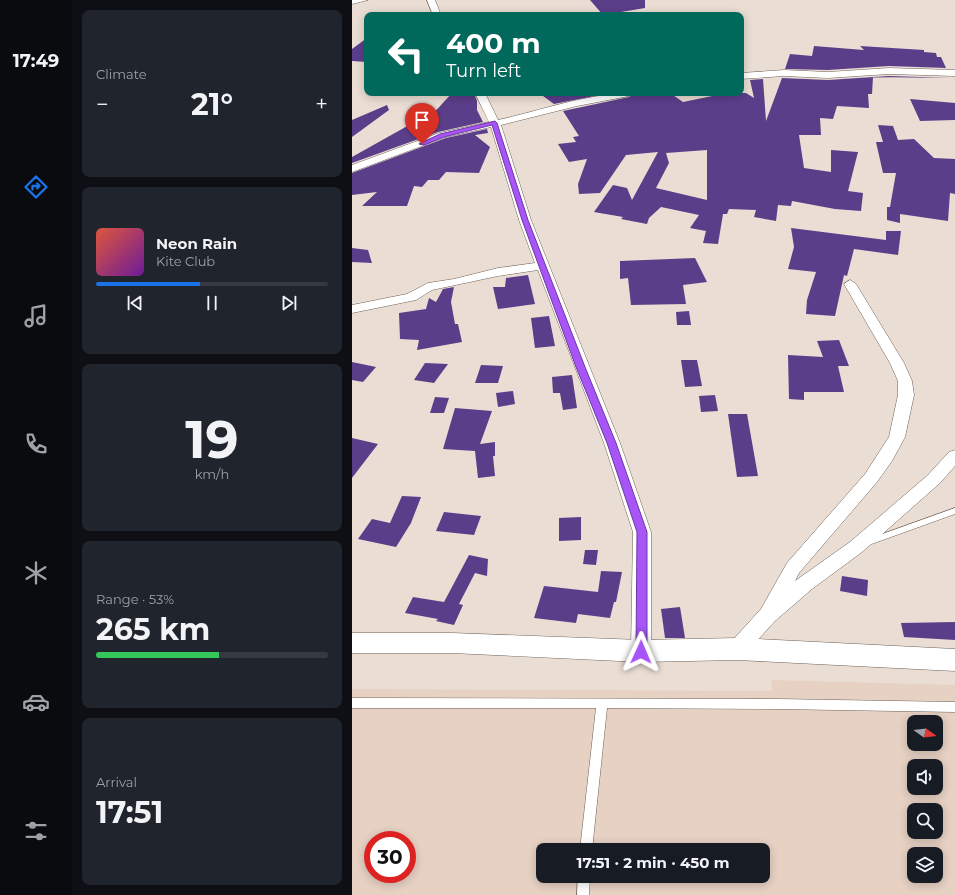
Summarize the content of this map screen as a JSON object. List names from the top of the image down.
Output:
{
  "north": "right",
  "page": {
    "tabs": "17:49",
    "tile": [
      "Climate",
      ["19", "km/h"],
      ["Range · 53%", "265 km"],
      ["Arrival", "17:51"]
    ],
    "turn": ["400 m", "Turn left"],
    "heat": ["−", "21°", "+"],
    "song": ["Neon Rain", "Kite Club"],
    "limit": "30",
    "trip": "17:51 · 2 min · 450 m"
  }
}
